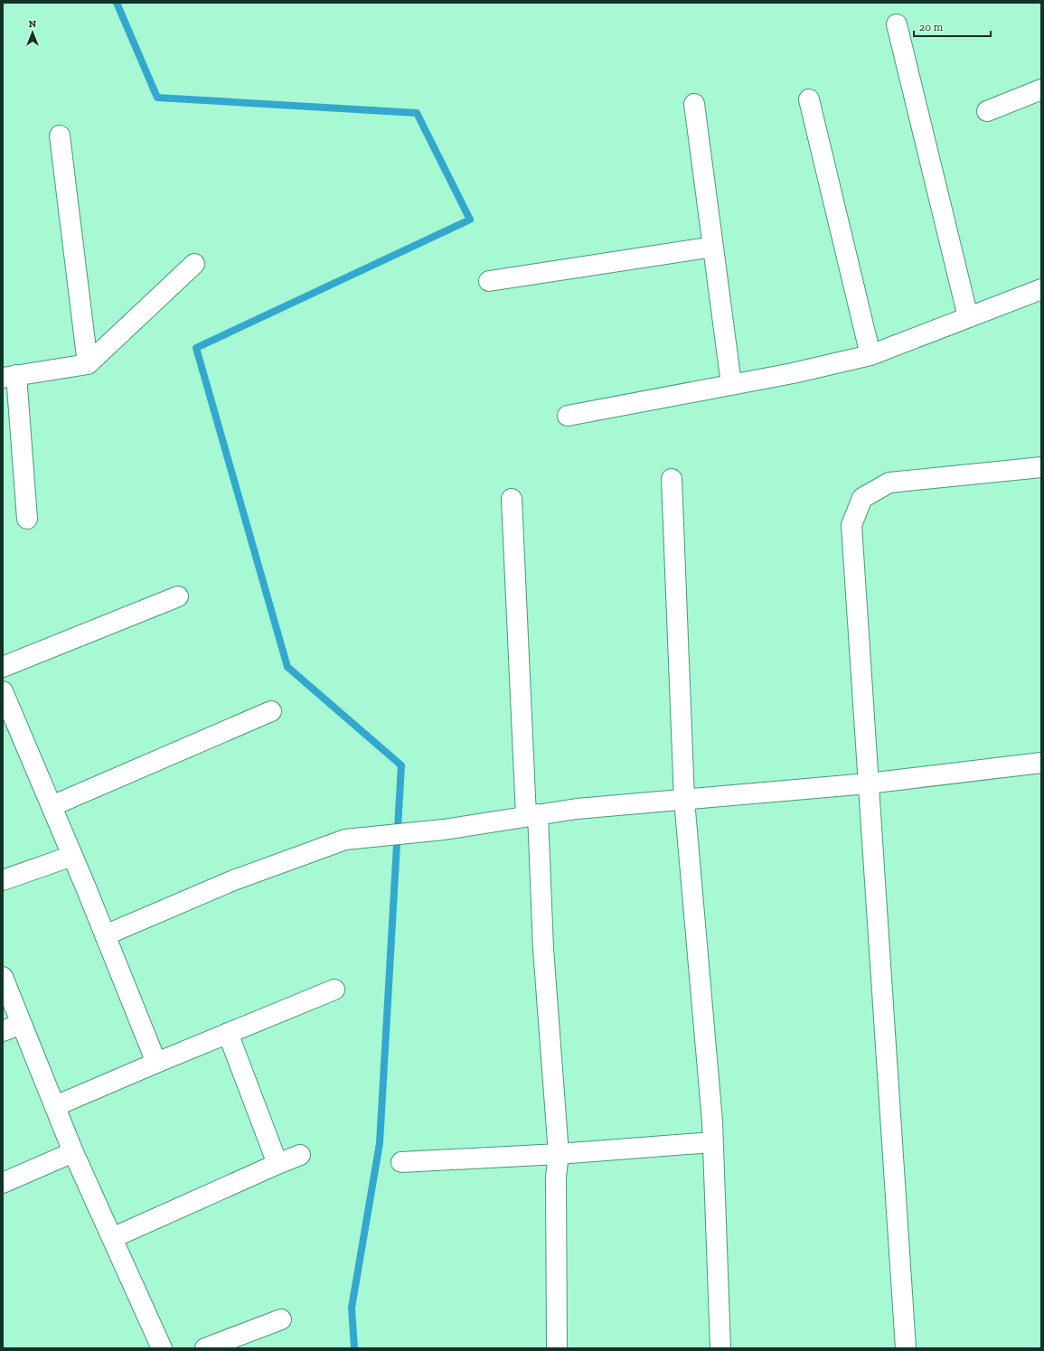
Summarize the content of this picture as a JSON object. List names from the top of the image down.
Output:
{
  "scale_bar": "20 m",
  "north": "top"
}
